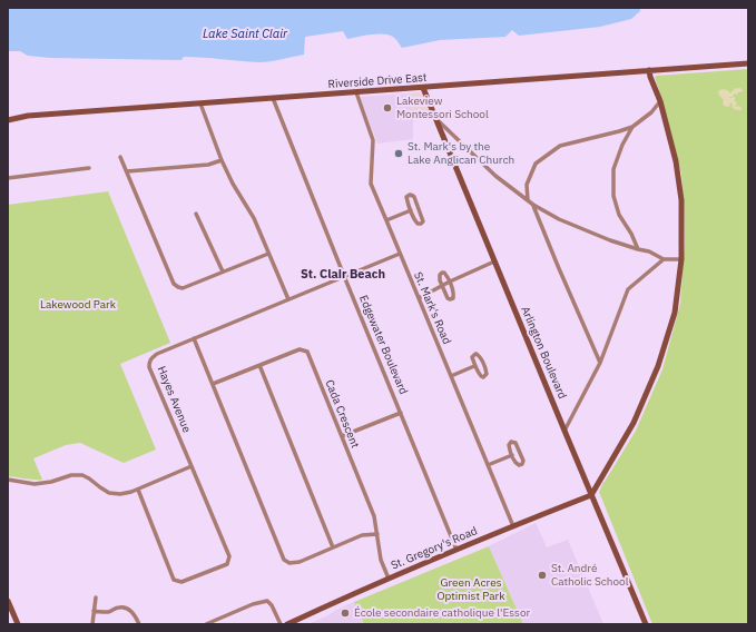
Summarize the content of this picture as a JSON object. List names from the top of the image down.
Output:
{
  "streets": {
    "street": [
      "Riverside Drive East",
      "St. Mark's Road",
      "Edgewater Boulevard",
      "Arlington Boulevard",
      "Hayes Avenue",
      "Cada Crescent",
      "St. Gregory's Road"
    ]
  },
  "crossings": [
    ["Riverside Drive East", "St. Mark's Road"],
    ["Riverside Drive East", "Edgewater Boulevard"],
    ["Riverside Drive East", "Arlington Boulevard"],
    ["St. Mark's Road", "Hayes Avenue"],
    ["St. Mark's Road", "St. Gregory's Road"],
    ["Edgewater Boulevard", "Hayes Avenue"],
    ["Edgewater Boulevard", "St. Gregory's Road"],
    ["Arlington Boulevard", "St. Gregory's Road"],
    ["Cada Crescent", "St. Gregory's Road"]
  ],
  "districts": ["St. Clair Beach"],
  "water": ["Lake Saint Clair"],
  "parks": ["Lakewood Park", "Green Acres Optimist Park"],
  "places": [
    "Lakeview Montessori School",
    "St. Mark's by the Lake Anglican Church",
    "St. André Catholic School",
    "École secondaire catholique l'Essor"
  ]
}
